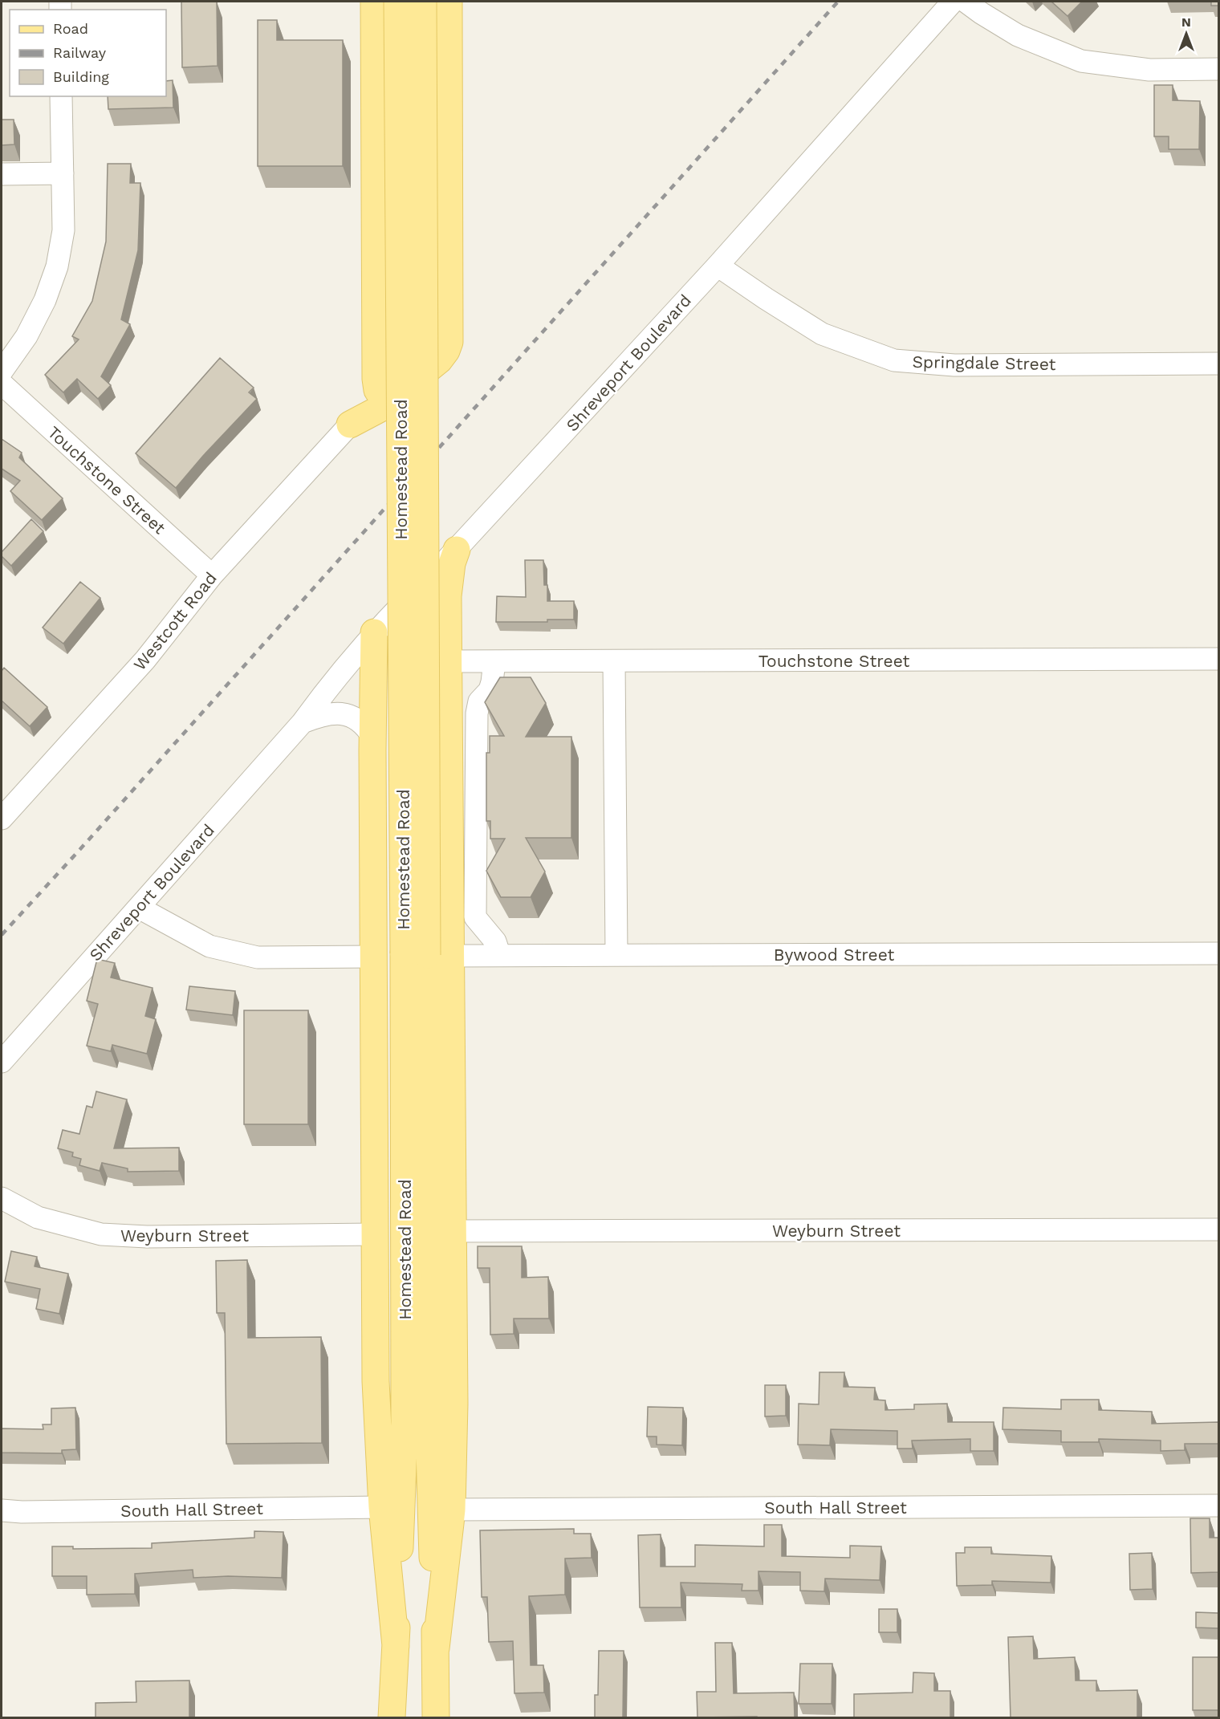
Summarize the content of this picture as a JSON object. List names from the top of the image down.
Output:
{
  "streets": {
    "main road": ["Homestead Road"],
    "street": [
      "Shreveport Boulevard",
      "Springdale Street",
      "Touchstone Street",
      "Westcott Road",
      "Bywood Street",
      "Weyburn Street",
      "South Hall Street"
    ]
  },
  "crossings": [
    ["Shreveport Boulevard", "Springdale Street"],
    ["Homestead Road", "Bywood Street"],
    ["Touchstone Street", "Westcott Road"]
  ],
  "legend": ["Road", "Railway", "Building"],
  "north": "top"
}
